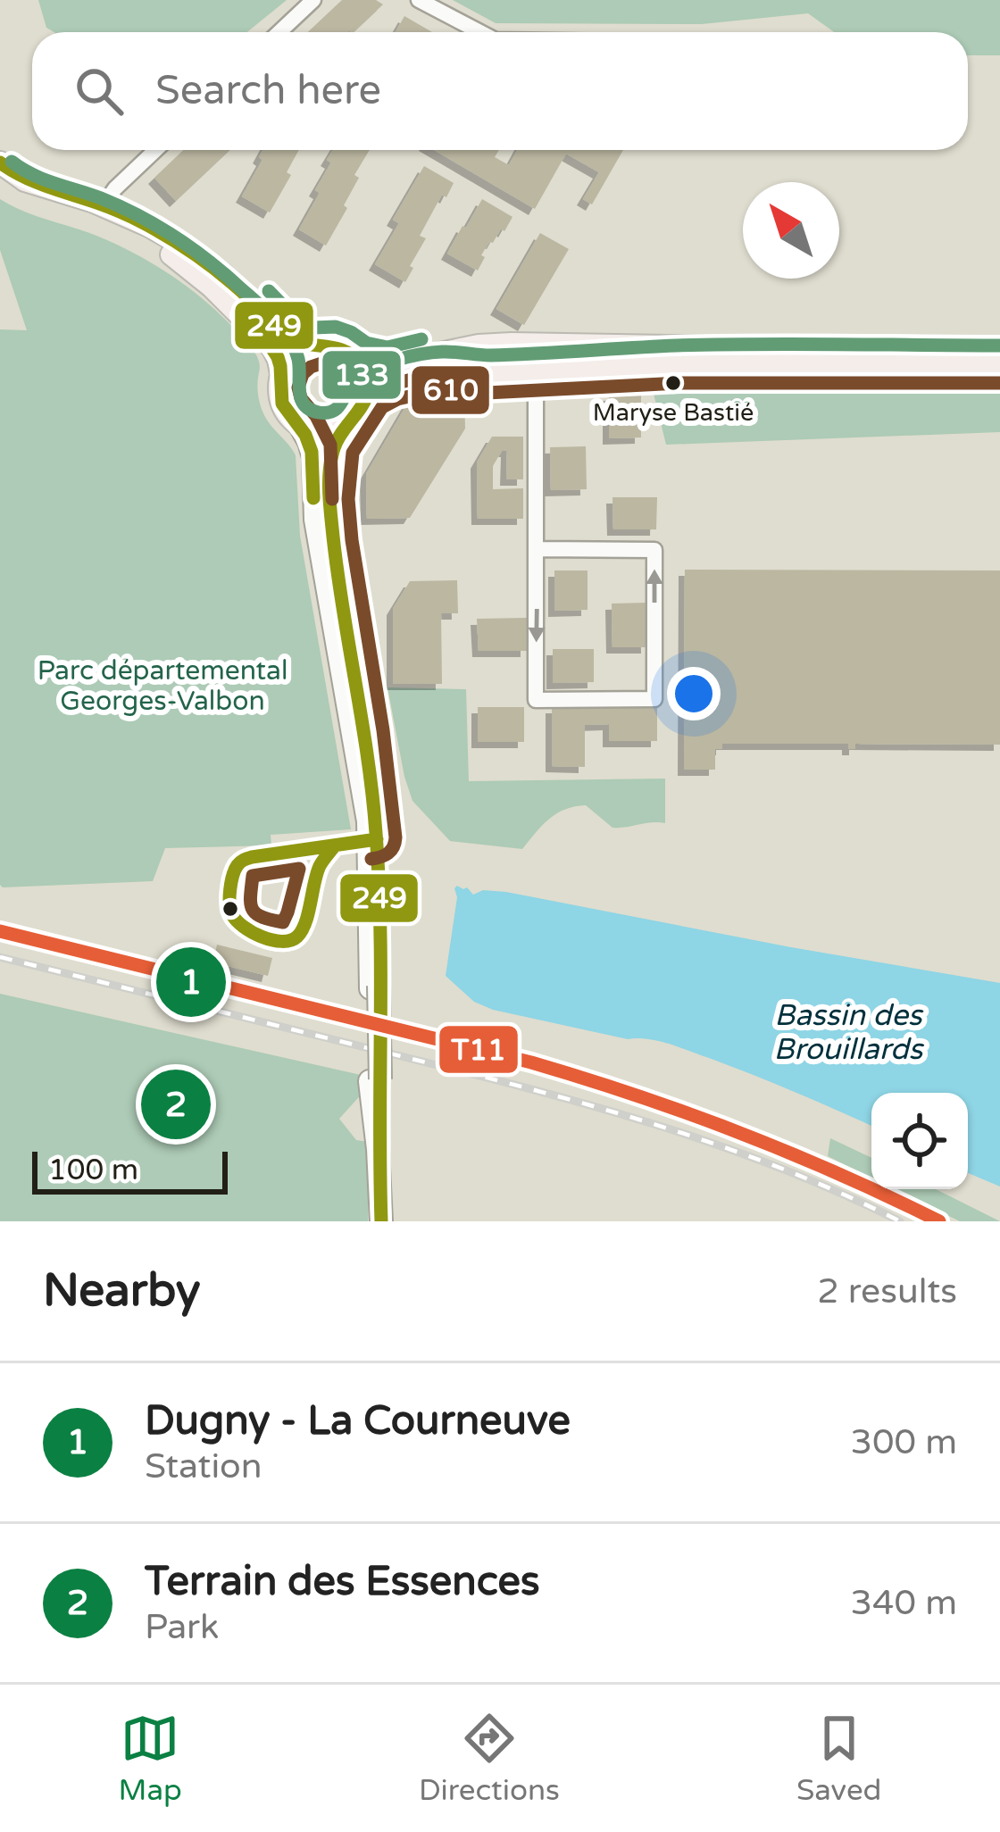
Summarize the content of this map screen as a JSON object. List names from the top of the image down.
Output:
{
  "water": ["Bassin des Brouillards"],
  "parks": ["Parc départemental Georges-Valbon"],
  "places": ["Maryse Bastié"],
  "lines": [
    "transit line 133",
    "transit line 249",
    "transit line 610",
    "transit line T11"
  ],
  "scale_bar": "100 m",
  "north": "top left",
  "page": {
    "search": "Search here",
    "pins": ["1", "2"],
    "scale": "100 m",
    "heading": ["Nearby", "2 results"],
    "list": [
      {
        "mark": "1",
        "name": "Dugny - La Courneuve",
        "note": "Station",
        "value": "300 m"
      },
      {
        "mark": "2",
        "name": "Terrain des Essences",
        "note": "Park",
        "value": "340 m"
      }
    ],
    "nav": ["Map", "Directions", "Saved"]
  }
}
